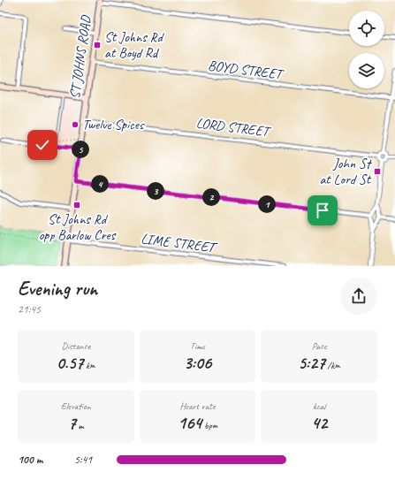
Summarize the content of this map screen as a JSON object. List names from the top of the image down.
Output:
{
  "streets": {
    "main road": ["ST JOHNS ROAD"],
    "street": ["BOYD STREET", "LORD STREET", "LIME STREET"]
  },
  "crossings": [
    ["ST JOHNS ROAD", "BOYD STREET"],
    ["ST JOHNS ROAD", "LORD STREET"],
    ["ST JOHNS ROAD", "LIME STREET"]
  ],
  "places": {
    "transit": ["St Johns Rd at Boyd Rd", "John St at Lord St", "St Johns Rd opp Barlow Cres"],
    "other": ["Twelve Spices"]
  },
  "page": {
    "pins": [
      "5",
      "4",
      "3",
      "2",
      "1"
    ],
    "heading": ["Evening run", "21:45"],
    "stats": [
      ["Distance", "0.57 km"],
      ["Time", "3:06"],
      ["Pace", "5:27 /km"],
      ["Elevation", "7 m"],
      ["Heart rate", "164 bpm"],
      ["kcal", "42"]
    ],
    "list": [
      {
        "name": "100 m",
        "note": "5:41"
      }
    ]
  }
}
